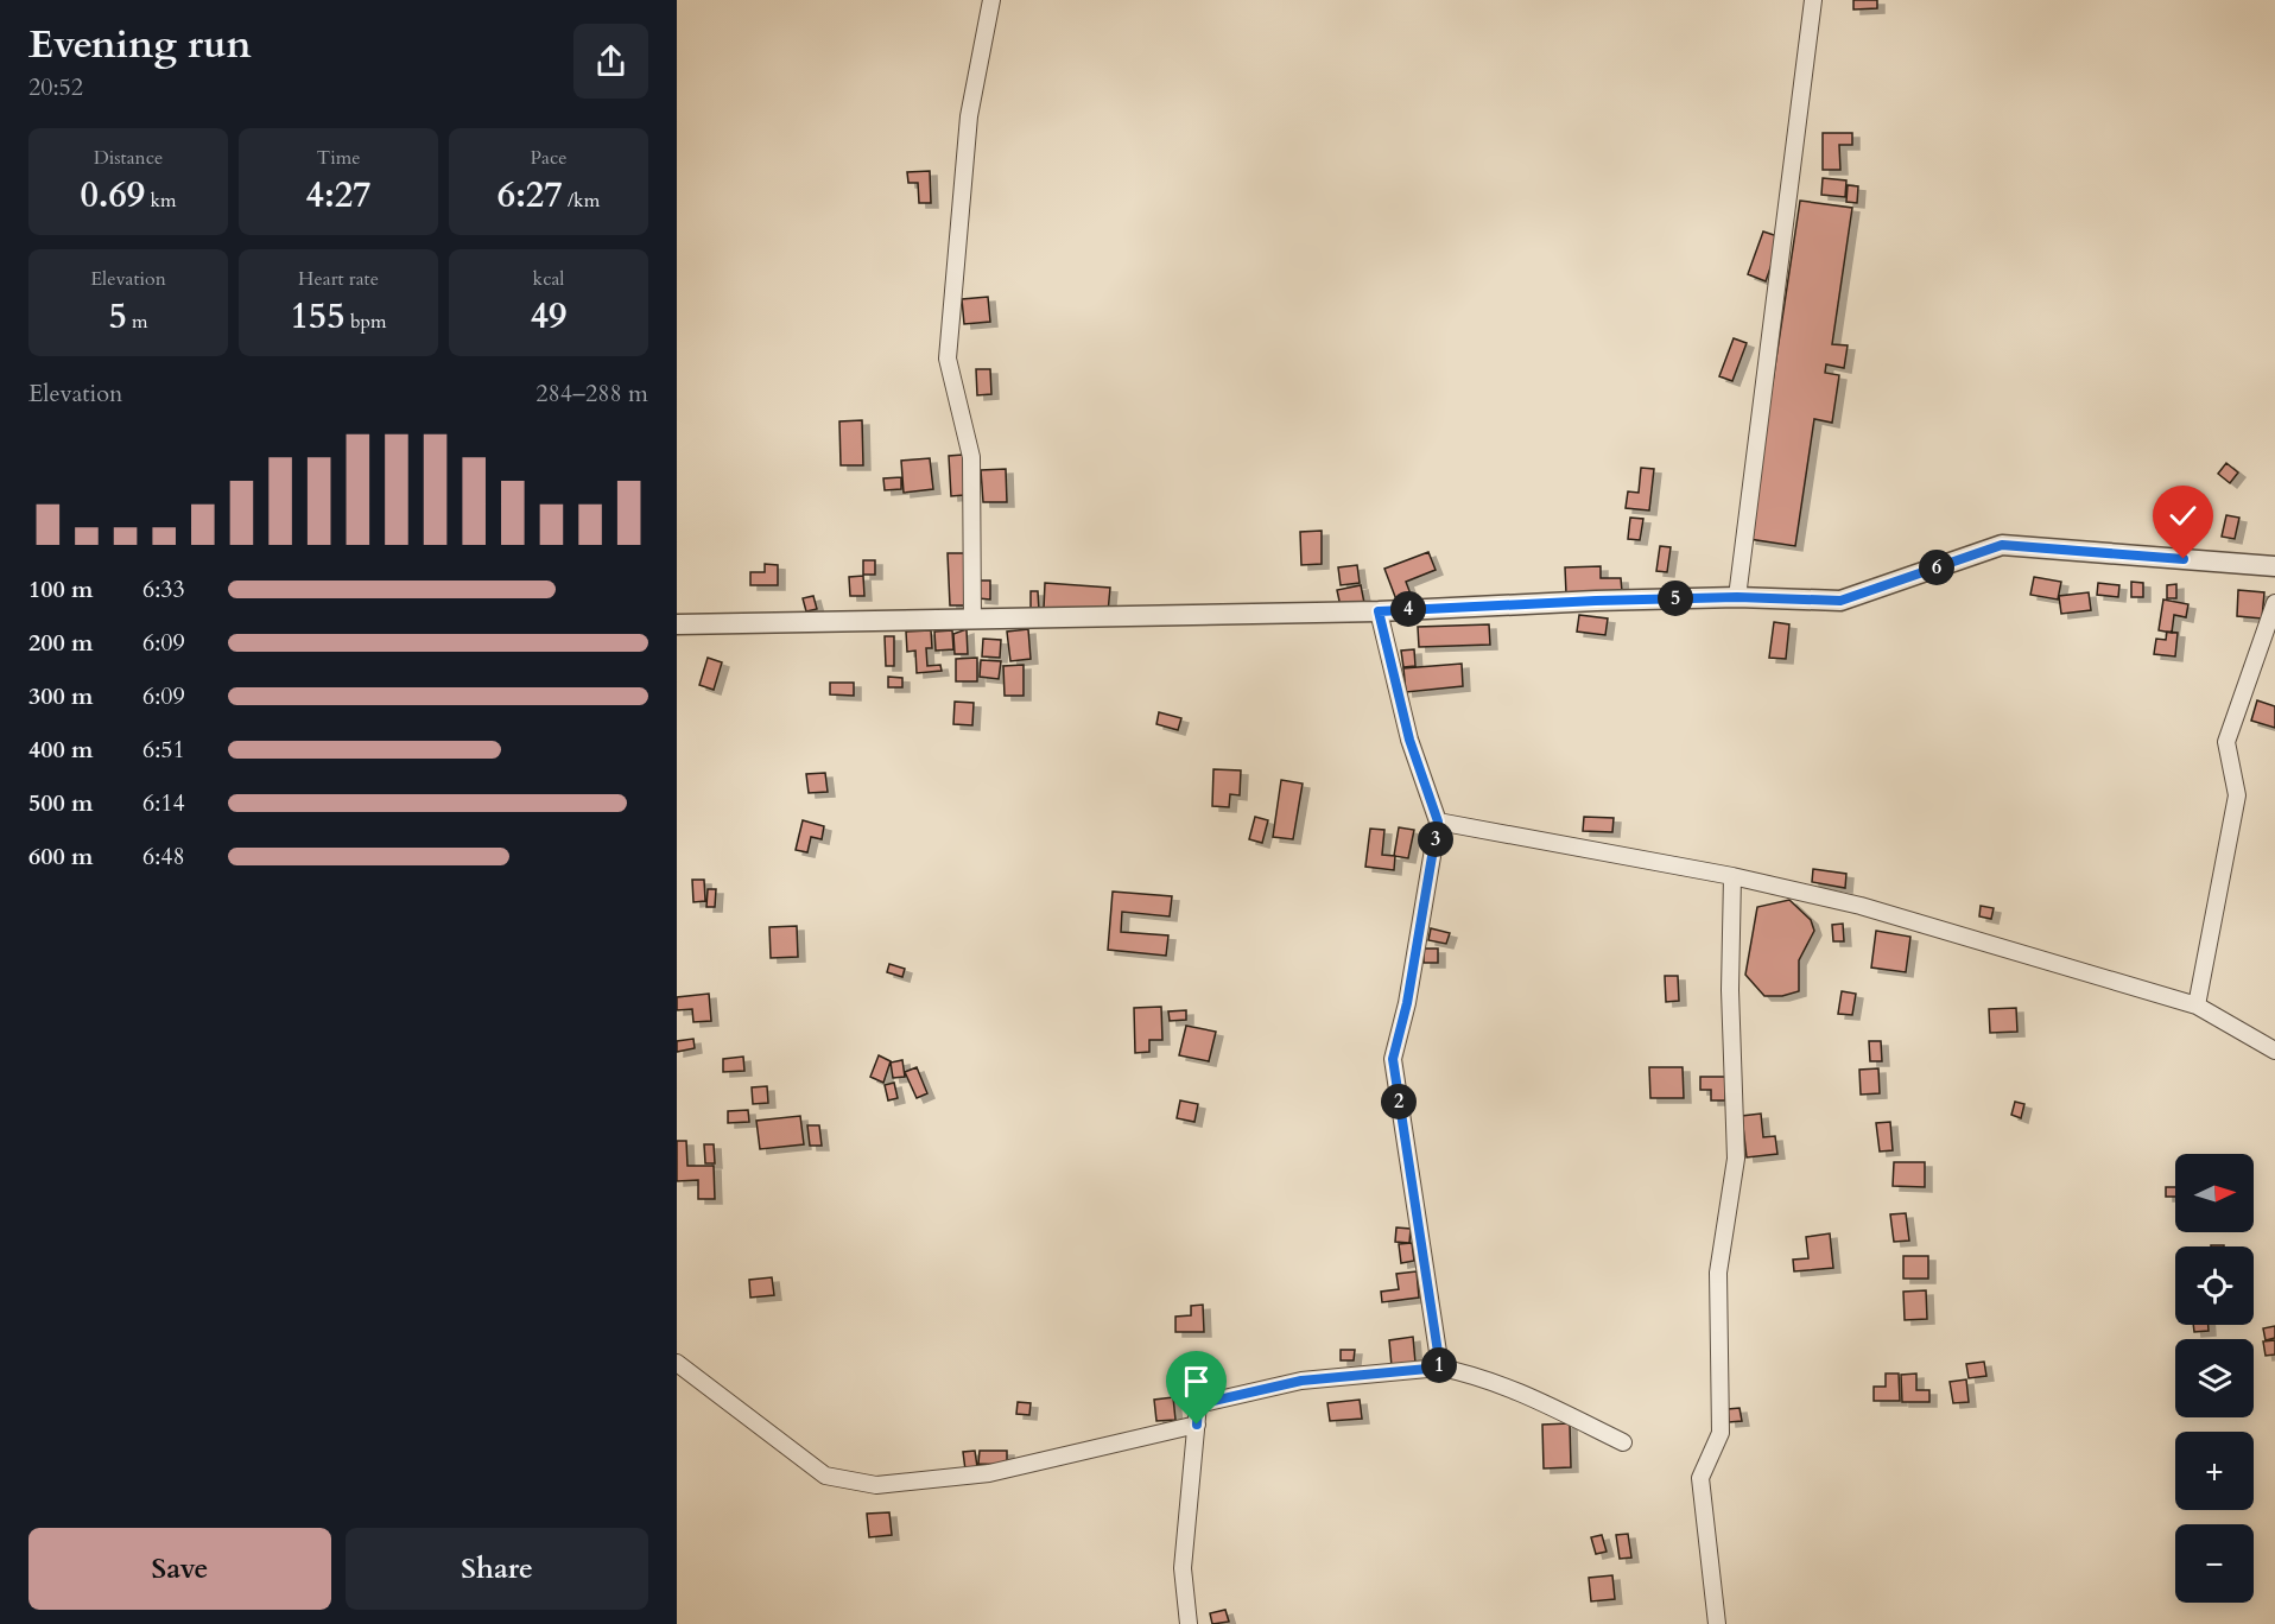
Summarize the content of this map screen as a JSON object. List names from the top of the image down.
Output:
{
  "north": "right",
  "page": {
    "heading": ["Evening run", "20:52"],
    "stats": [
      ["Distance", "0.69 km"],
      ["Time", "4:27"],
      ["Pace", "6:27 /km"],
      ["Elevation", "5 m"],
      ["Heart rate", "155 bpm"],
      ["kcal", "49"]
    ],
    "chart": ["Elevation", "284–288 m"],
    "pins": [
      "6",
      "5",
      "4",
      "3",
      "2",
      "1"
    ],
    "list": [
      {
        "name": "100 m",
        "note": "6:33"
      },
      {
        "name": "200 m",
        "note": "6:09"
      },
      {
        "name": "300 m",
        "note": "6:09"
      },
      {
        "name": "400 m",
        "note": "6:51"
      },
      {
        "name": "500 m",
        "note": "6:14"
      },
      {
        "name": "600 m",
        "note": "6:48"
      }
    ],
    "map_buttons": ["+", "−"],
    "buttons": ["Save", "Share"]
  }
}
